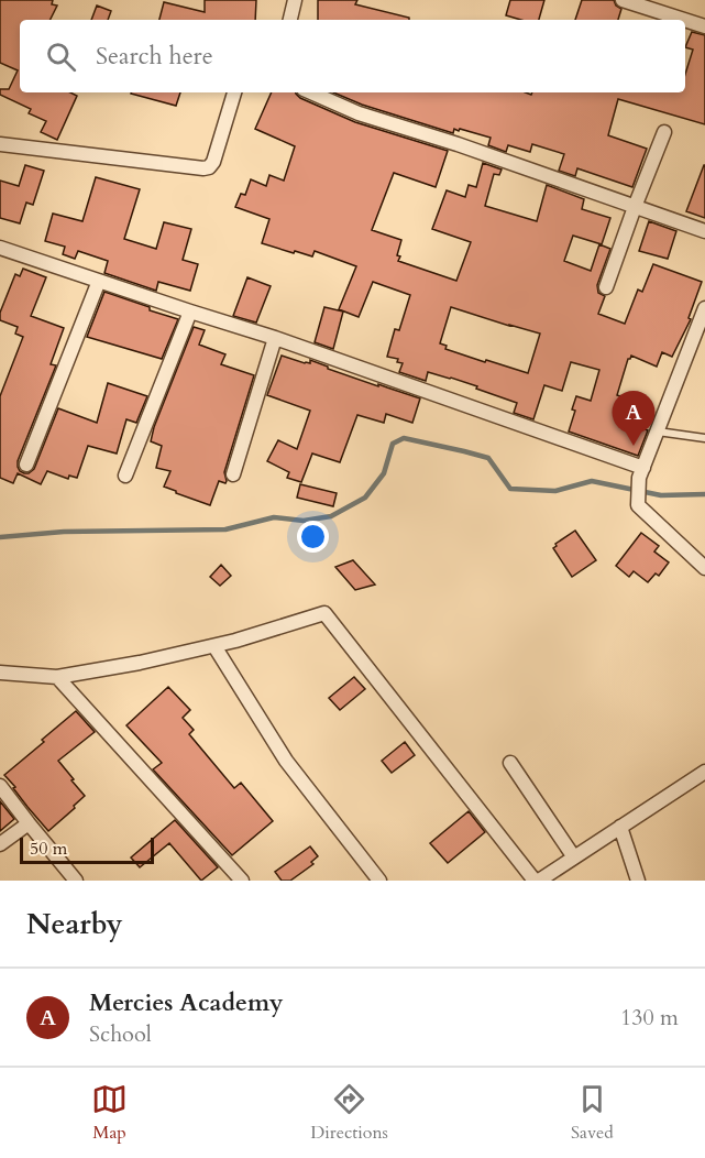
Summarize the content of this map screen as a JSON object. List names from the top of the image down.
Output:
{
  "scale_bar": "50 m",
  "page": {
    "search": "Search here",
    "pins": "A",
    "scale": "50 m",
    "heading": "Nearby",
    "list": [
      {
        "mark": "A",
        "name": "Mercies Academy",
        "note": "School",
        "value": "130 m"
      }
    ],
    "nav": ["Map", "Directions", "Saved"]
  }
}
